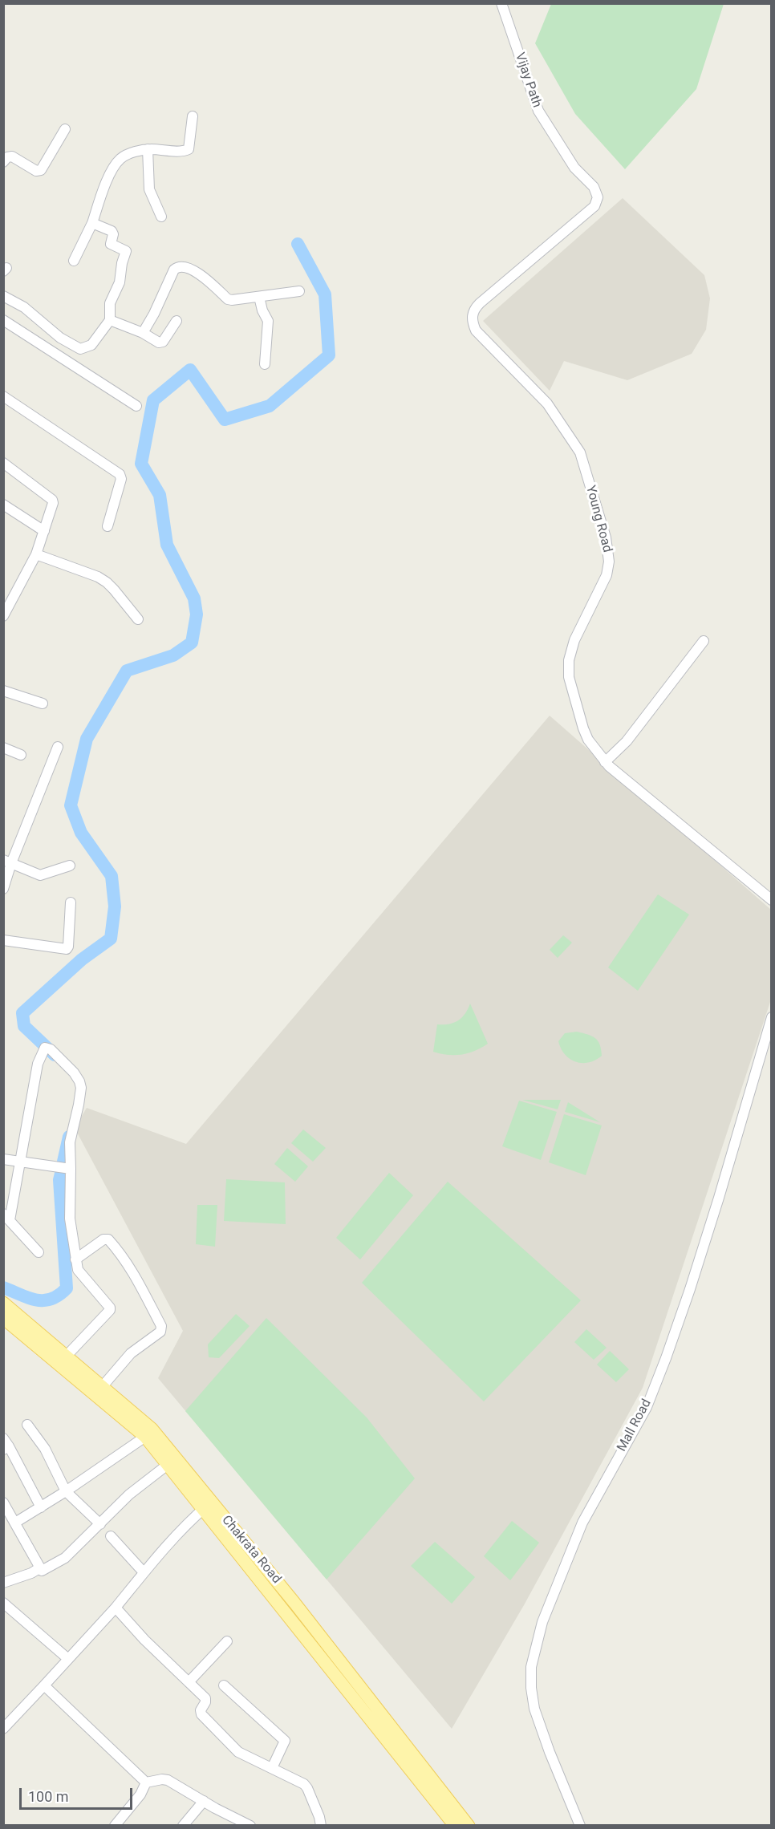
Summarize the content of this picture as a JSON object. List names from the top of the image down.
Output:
{
  "streets": {
    "main road": ["Chakrata Road"],
    "street": ["Vijay Path", "Young Road", "Mall Road"]
  },
  "crossings": [
    ["Vijay Path", "Young Road"]
  ],
  "scale_bar": "100 m"
}
